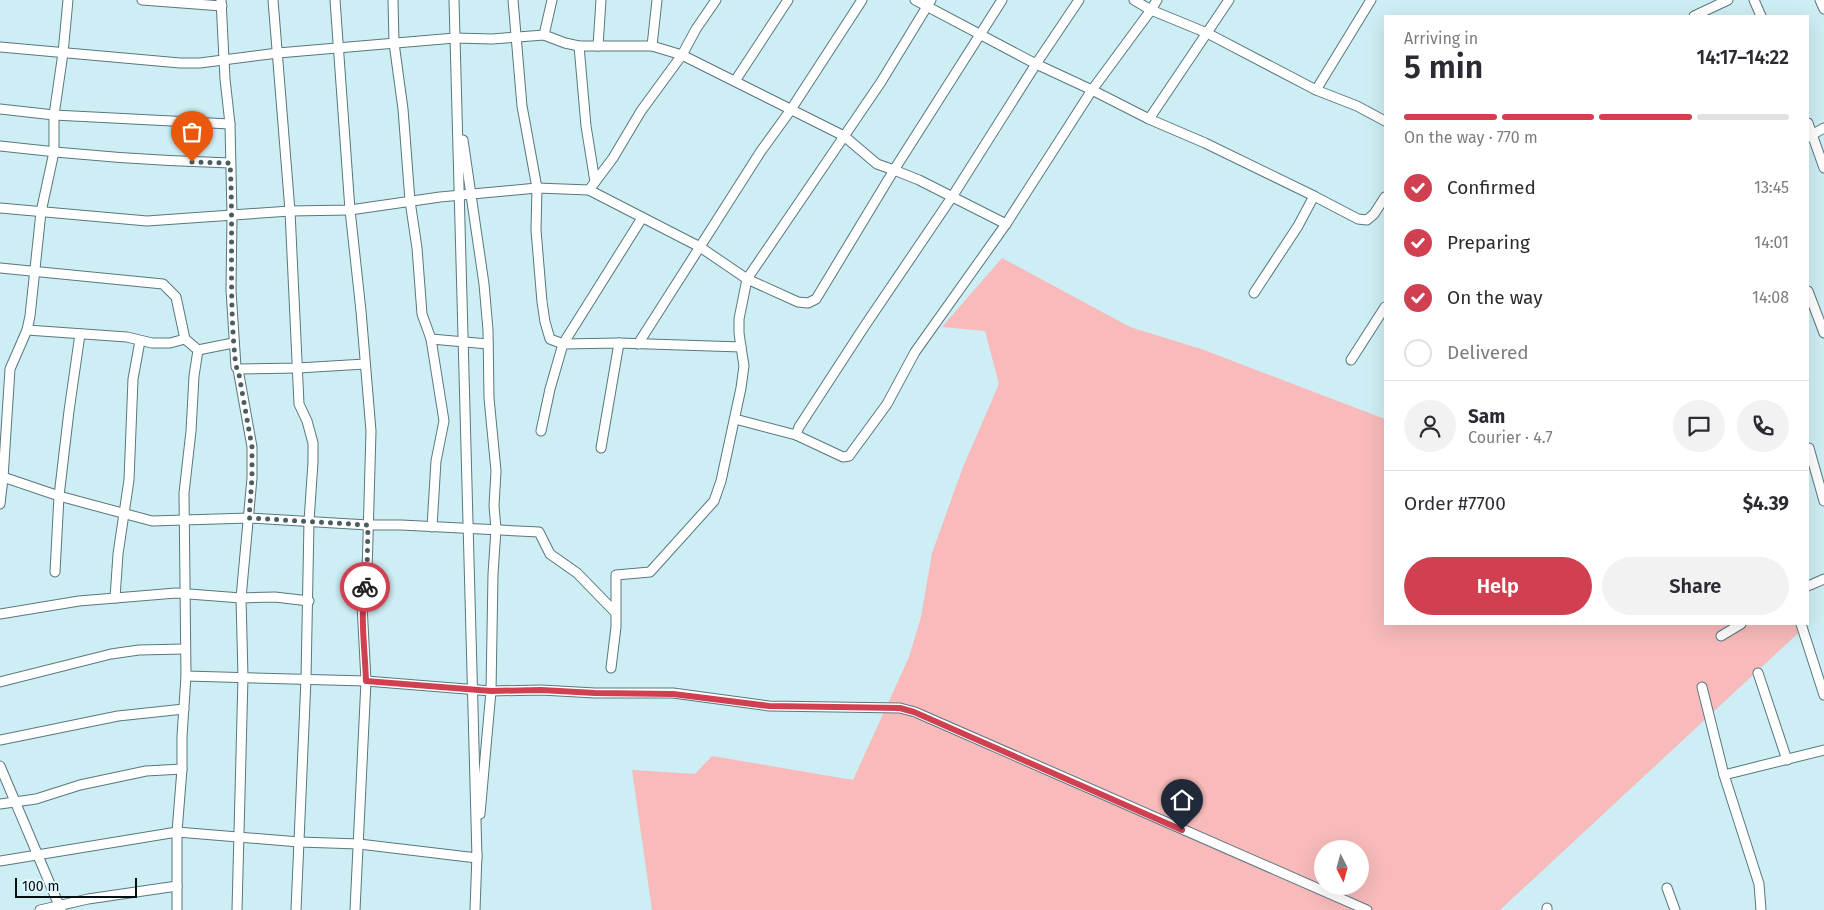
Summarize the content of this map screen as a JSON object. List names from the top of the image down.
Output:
{
  "scale_bar": "100 m",
  "north": "bottom",
  "page": {
    "heading": ["5 min", "Arriving in", "14:17–14:22"],
    "panel": [
      "Sam",
      "Courier · 4.7",
      "Order #7700",
      "$4.39"
    ],
    "bar": "On the way · 770 m",
    "list": [
      ["Confirmed", "13:45"],
      ["Preparing", "14:01"],
      ["On the way", "14:08"],
      "Delivered"
    ],
    "buttons": ["Help", "Share"],
    "scale": "100 m"
  }
}
